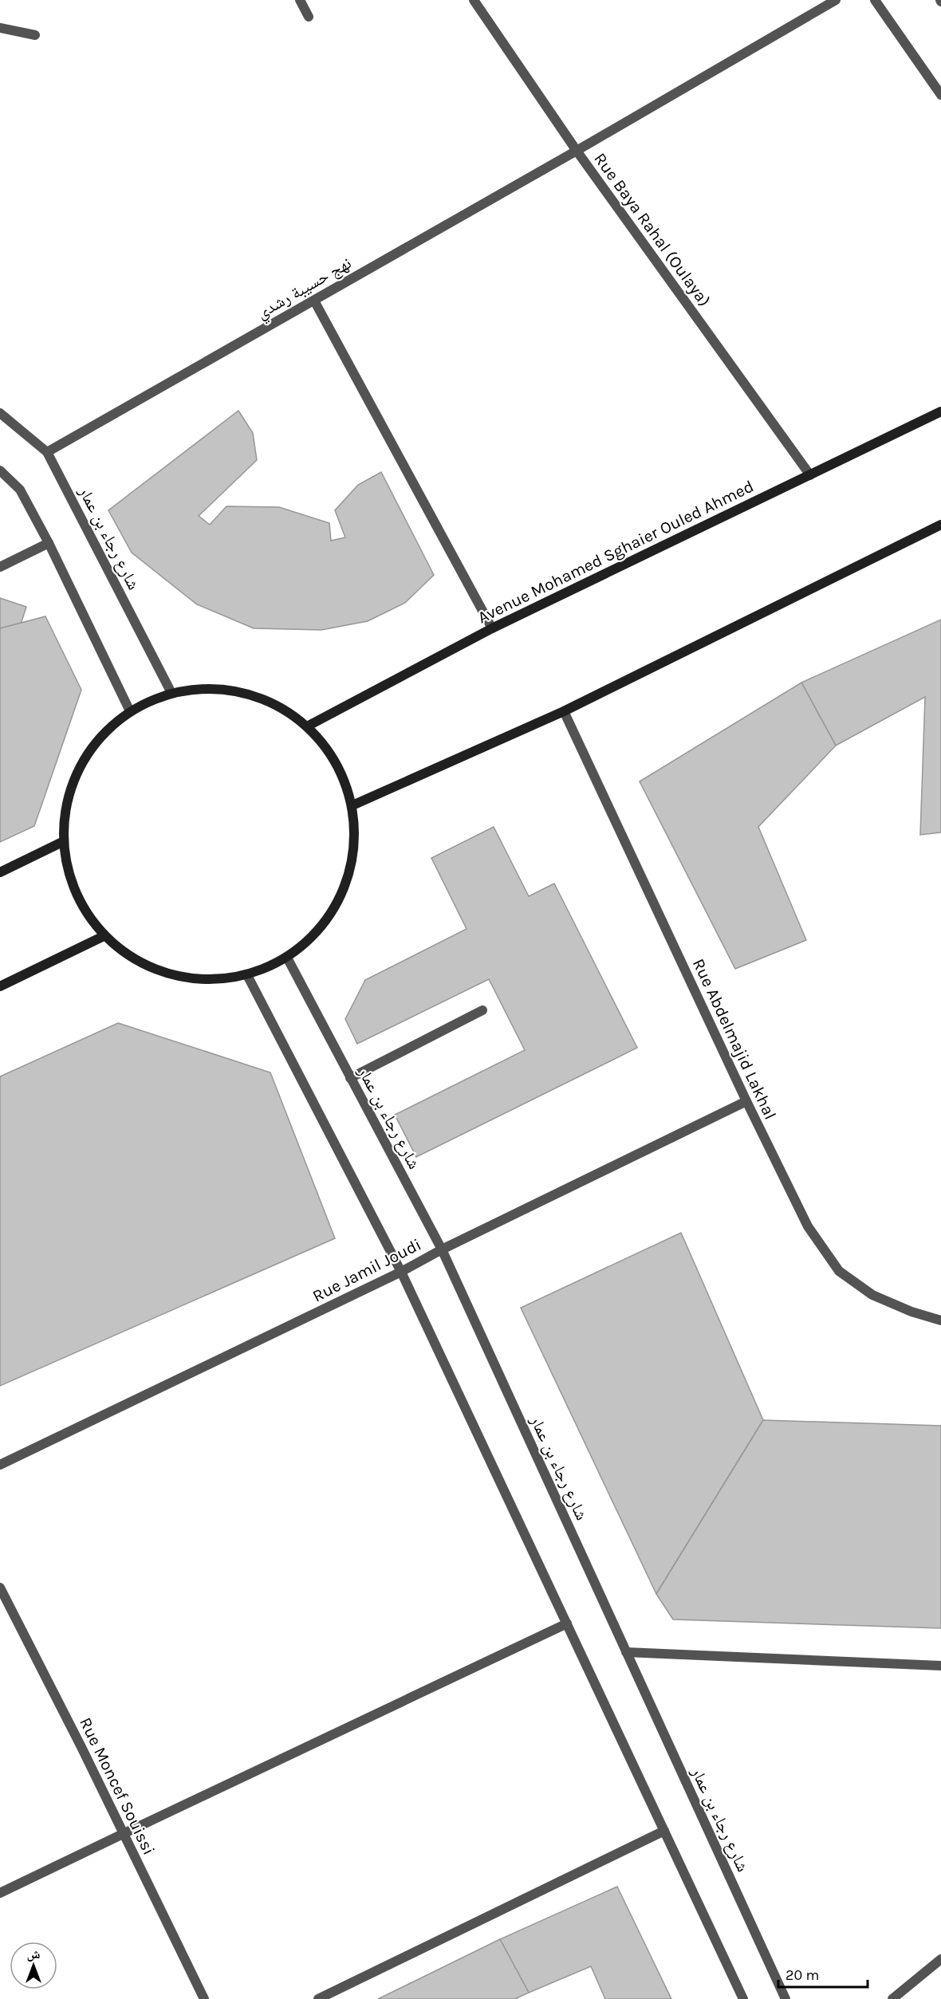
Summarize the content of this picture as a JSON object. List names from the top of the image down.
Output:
{
  "streets": {
    "street": [
      "Rue Baya Rahal (Oulaya)",
      "نهج حسيبة رشدي",
      "شارع رجاء بن عمار",
      "Avenue Mohamed Sghaier Ouled Ahmed",
      "Rue Abdelmajid Lakhal",
      "Rue Jamil Joudi",
      "Rue Moncef Souissi"
    ]
  },
  "crossings": [
    ["Rue Baya Rahal (Oulaya)", "نهج حسيبة رشدي"],
    ["Rue Baya Rahal (Oulaya)", "Avenue Mohamed Sghaier Ouled Ahmed"],
    ["نهج حسيبة رشدي", "شارع رجاء بن عمار"],
    ["شارع رجاء بن عمار", "Rue Jamil Joudi"],
    ["Rue Abdelmajid Lakhal", "Rue Jamil Joudi"]
  ],
  "scale_bar": "20 m",
  "north": "top"
}
